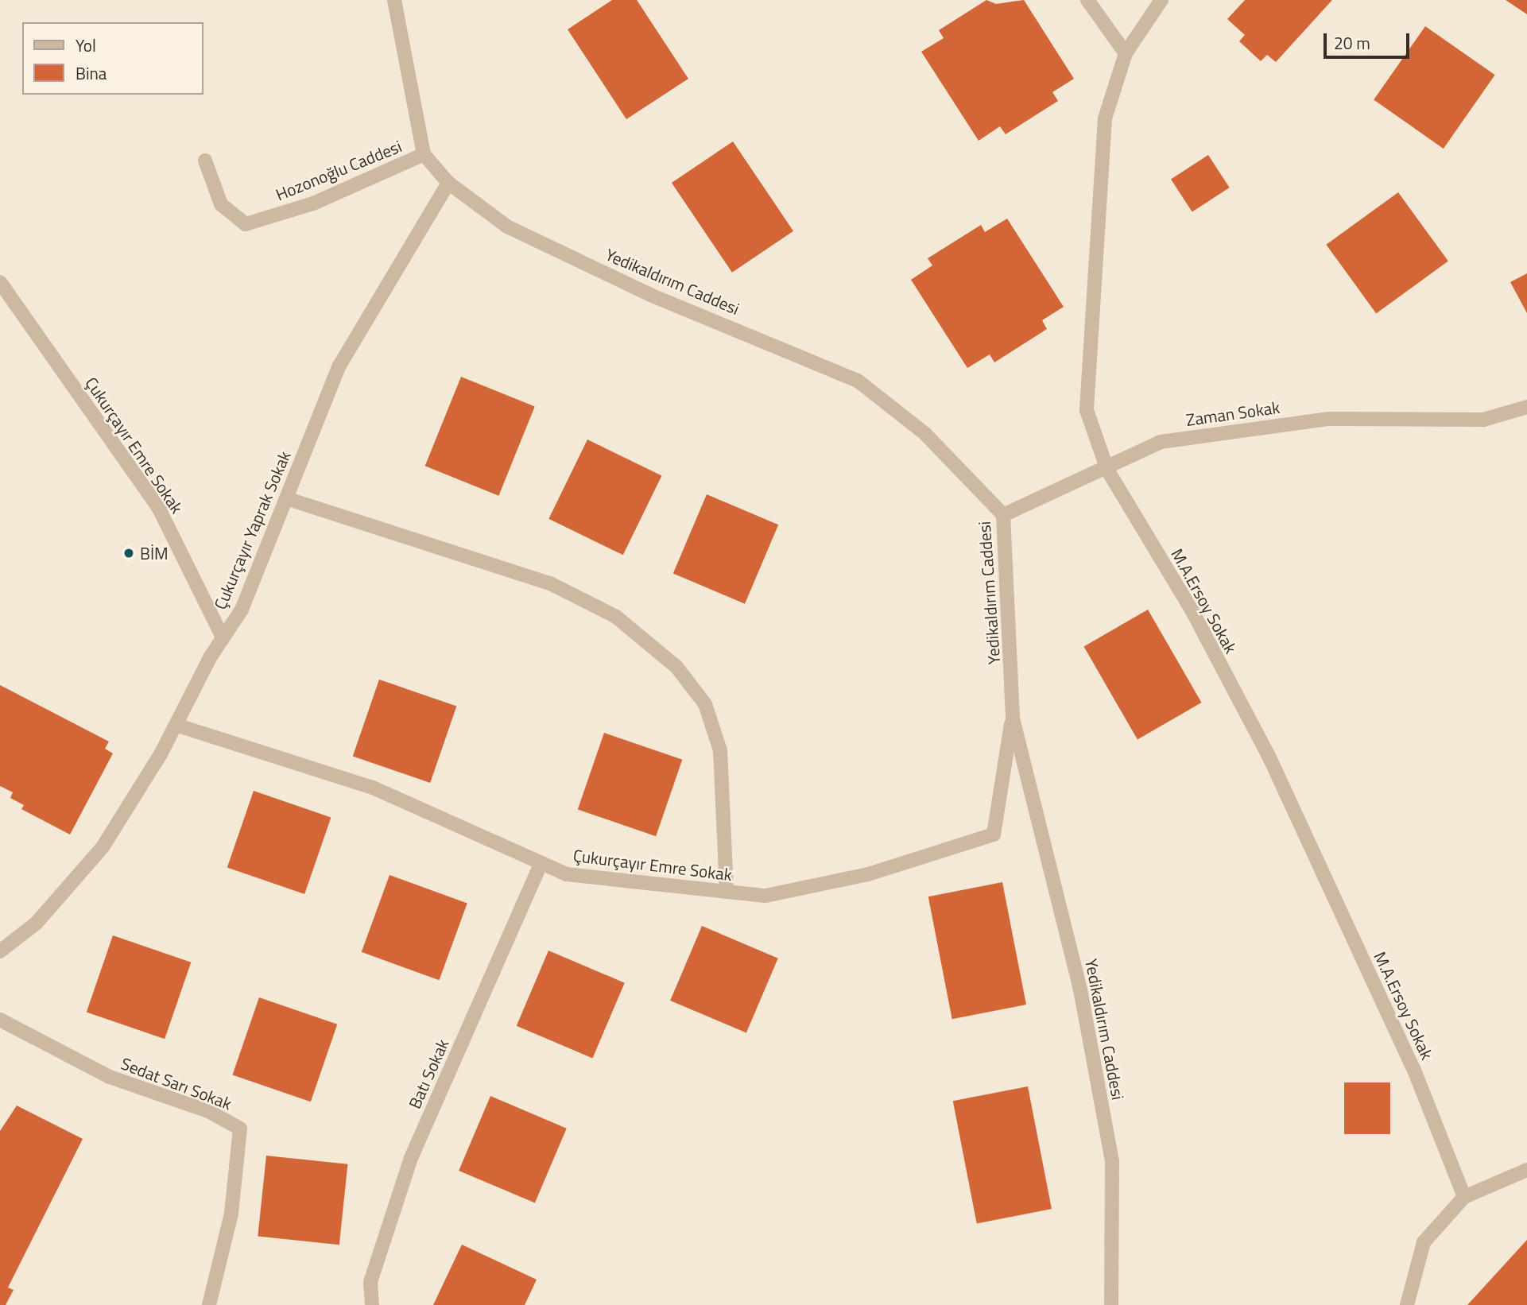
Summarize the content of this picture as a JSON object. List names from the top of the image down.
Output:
{
  "streets": {
    "street": [
      "Hozonoğlu Caddesi",
      "Yedikaldırım Caddesi",
      "Zaman Sokak",
      "Çukurçayır Emre Sokak",
      "Çukurçayır Yaprak Sokak",
      "M.A.Ersoy Sokak",
      "Batı Sokak",
      "Sedat Sarı Sokak"
    ]
  },
  "crossings": [
    ["Hozonoğlu Caddesi", "Yedikaldırım Caddesi"],
    ["Yedikaldırım Caddesi", "Zaman Sokak"],
    ["Yedikaldırım Caddesi", "Çukurçayır Emre Sokak"],
    ["Yedikaldırım Caddesi", "Çukurçayır Yaprak Sokak"],
    ["Zaman Sokak", "M.A.Ersoy Sokak"],
    ["Çukurçayır Emre Sokak", "Çukurçayır Yaprak Sokak"],
    ["Çukurçayır Emre Sokak", "Batı Sokak"]
  ],
  "places": ["BİM"],
  "legend": ["Yol", "Bina"],
  "scale_bar": "20 m"
}
